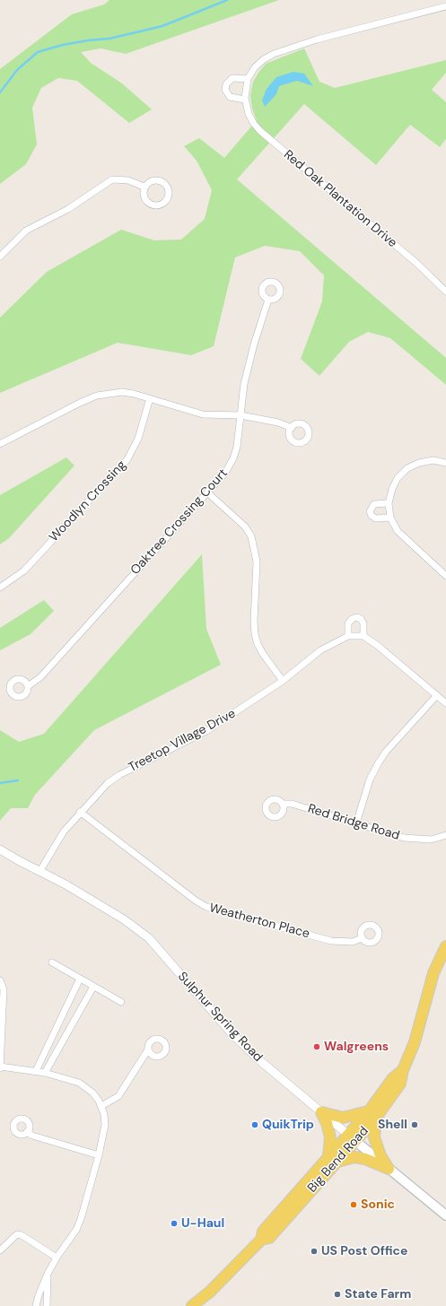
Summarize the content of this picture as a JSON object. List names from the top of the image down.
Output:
{
  "streets": {
    "main road": ["Sulphur Spring Road", "Big Bend Road"],
    "street": [
      "Red Oak Plantation Drive",
      "Woodlyn Crossing",
      "Oaktree Crossing Court",
      "Treetop Village Drive",
      "Red Bridge Road",
      "Weatherton Place"
    ]
  },
  "crossings": [
    ["Treetop Village Drive", "Weatherton Place"],
    ["Treetop Village Drive", "Sulphur Spring Road"],
    ["Sulphur Spring Road", "Big Bend Road"]
  ],
  "places": [
    "Walgreens",
    "QuikTrip",
    "Shell",
    "Sonic",
    "U-Haul",
    "US Post Office",
    "State Farm"
  ]
}
